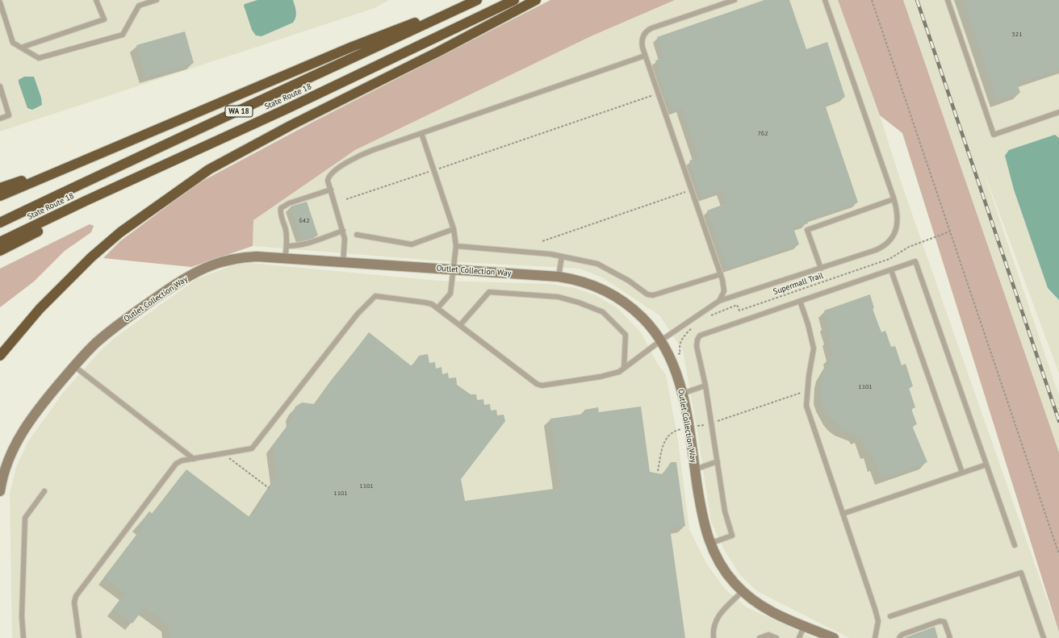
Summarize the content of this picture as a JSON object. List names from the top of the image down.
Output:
{
  "streets": {
    "highway": ["State Route 18", "WA 18"],
    "street": ["Outlet Collection Way"],
    "path": ["Supermall Trail"]
  },
  "house_numbers": [
    "521",
    "762",
    "642",
    "1101",
    "1101",
    "1101"
  ]
}
